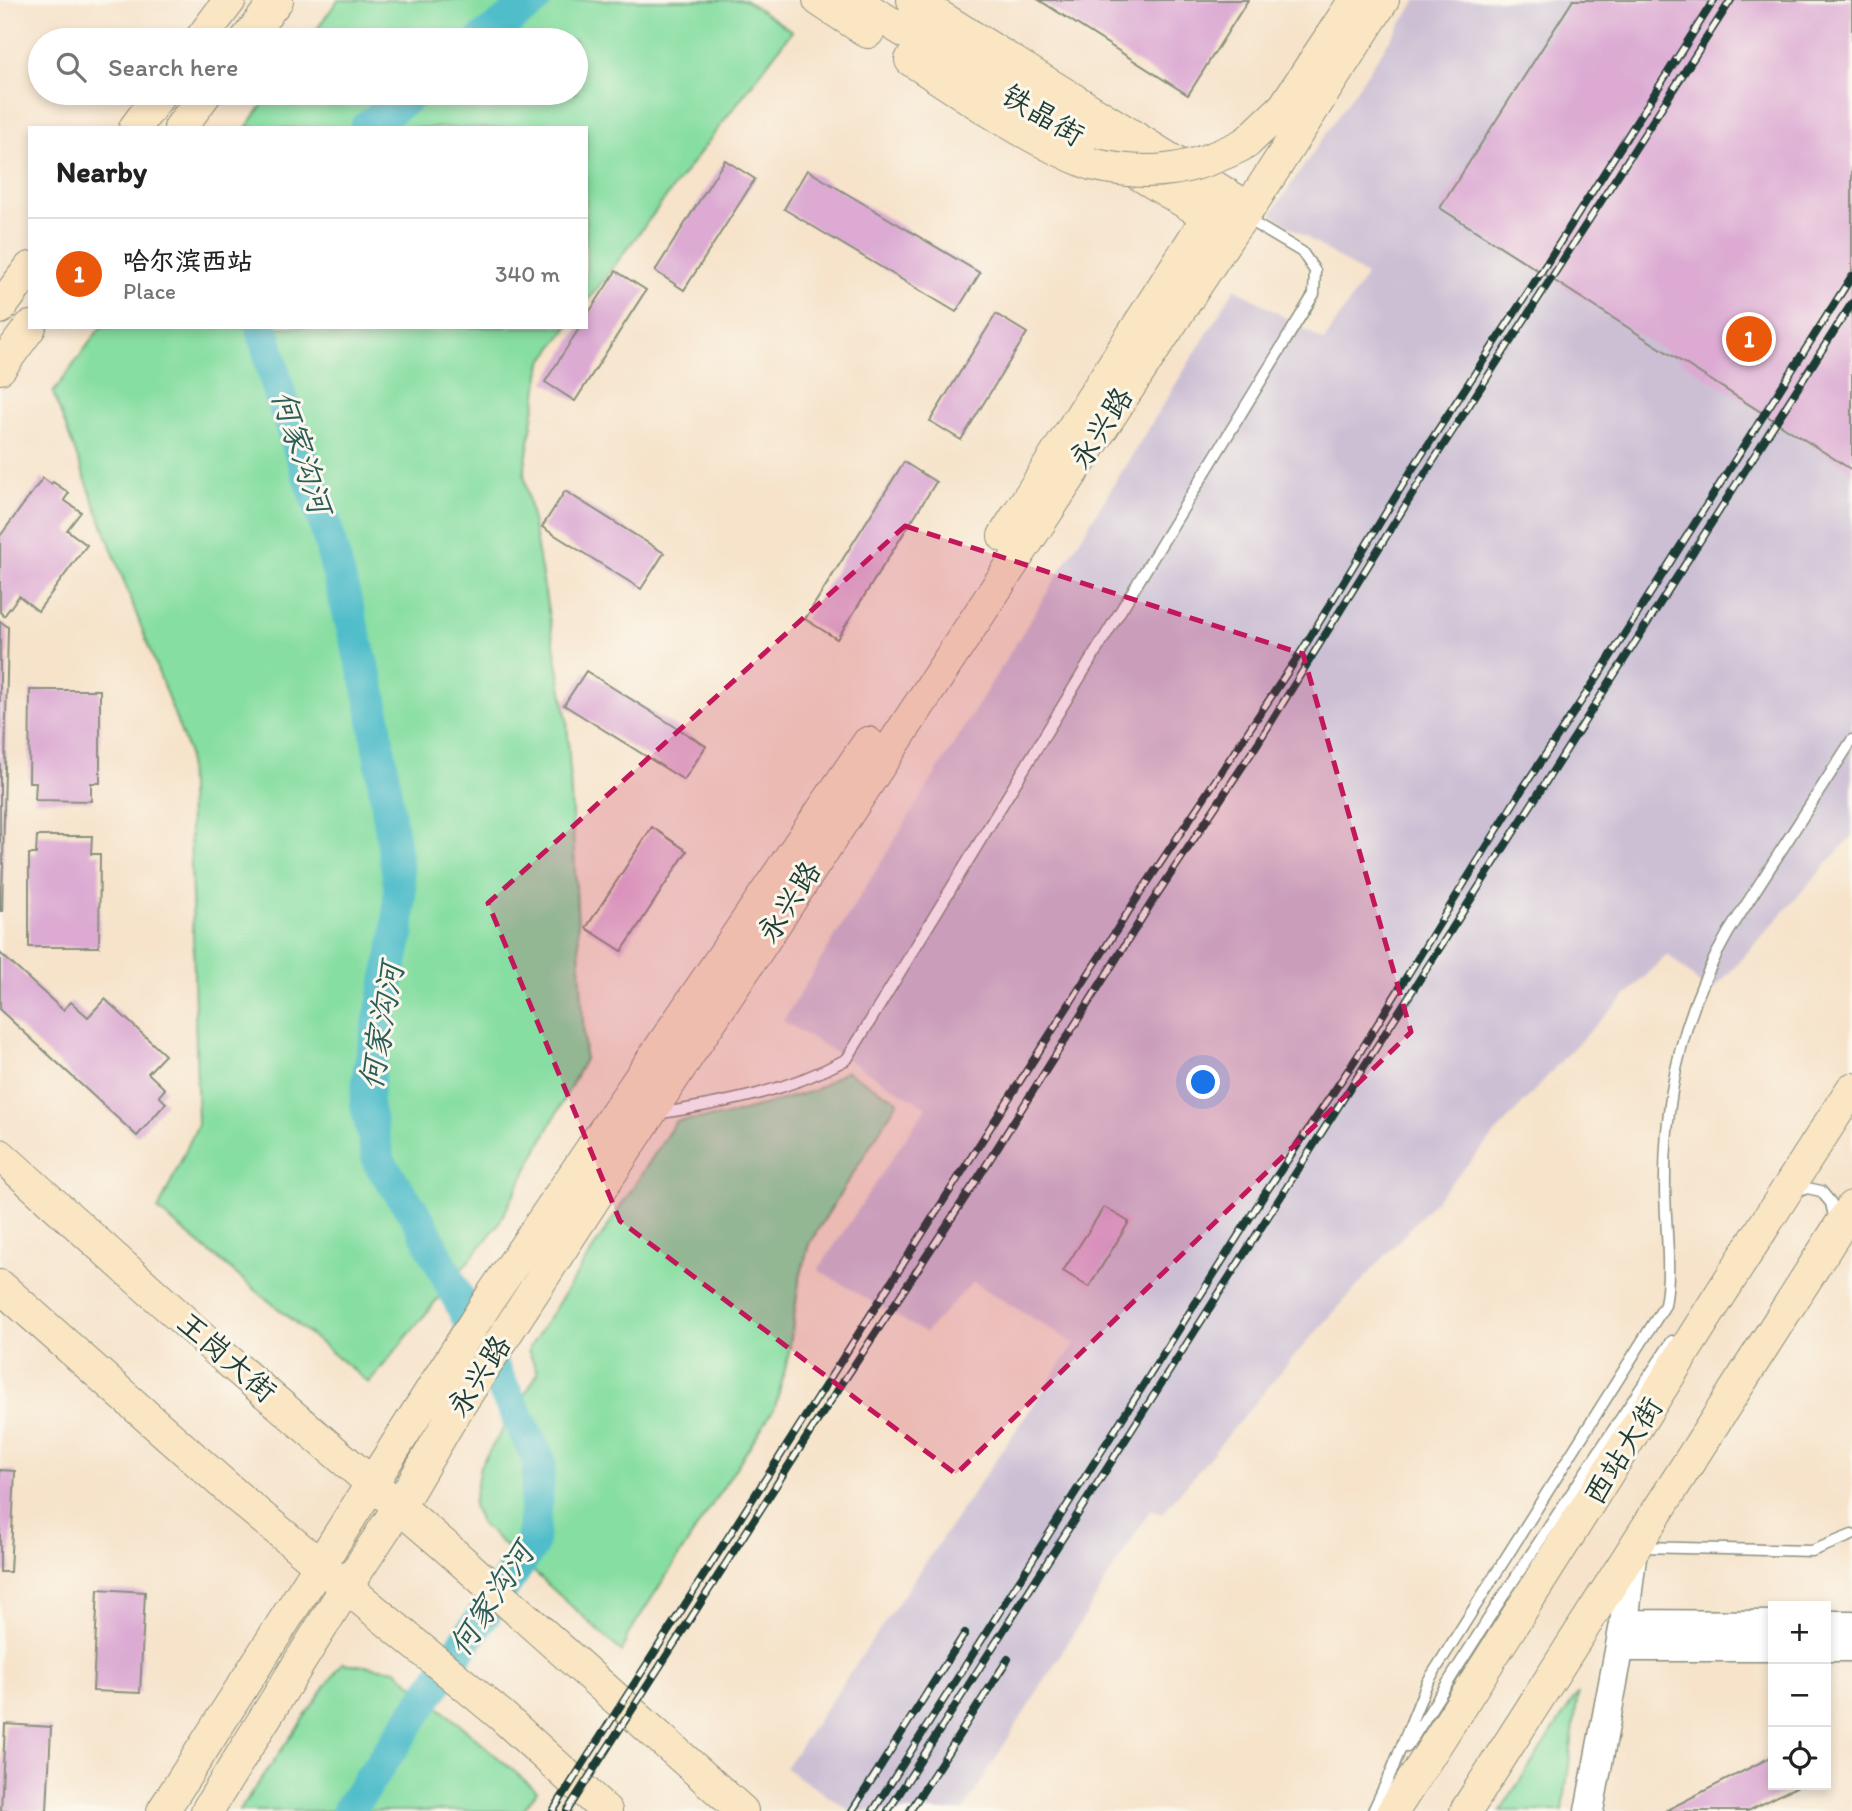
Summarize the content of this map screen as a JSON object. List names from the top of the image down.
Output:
{
  "streets": {
    "main road": [
      "铁晶街",
      "永兴路",
      "王岗大街",
      "西站大街"
    ]
  },
  "crossings": [
    ["铁晶街", "永兴路"],
    ["永兴路", "王岗大街"]
  ],
  "water": ["何家沟河"],
  "page": {
    "search": "Search here",
    "heading": "Nearby",
    "list": [
      {
        "mark": "1",
        "name": "哈尔滨西站",
        "note": "Place",
        "value": "340 m"
      }
    ],
    "pins": "1",
    "map_buttons": ["+", "−"]
  }
}
